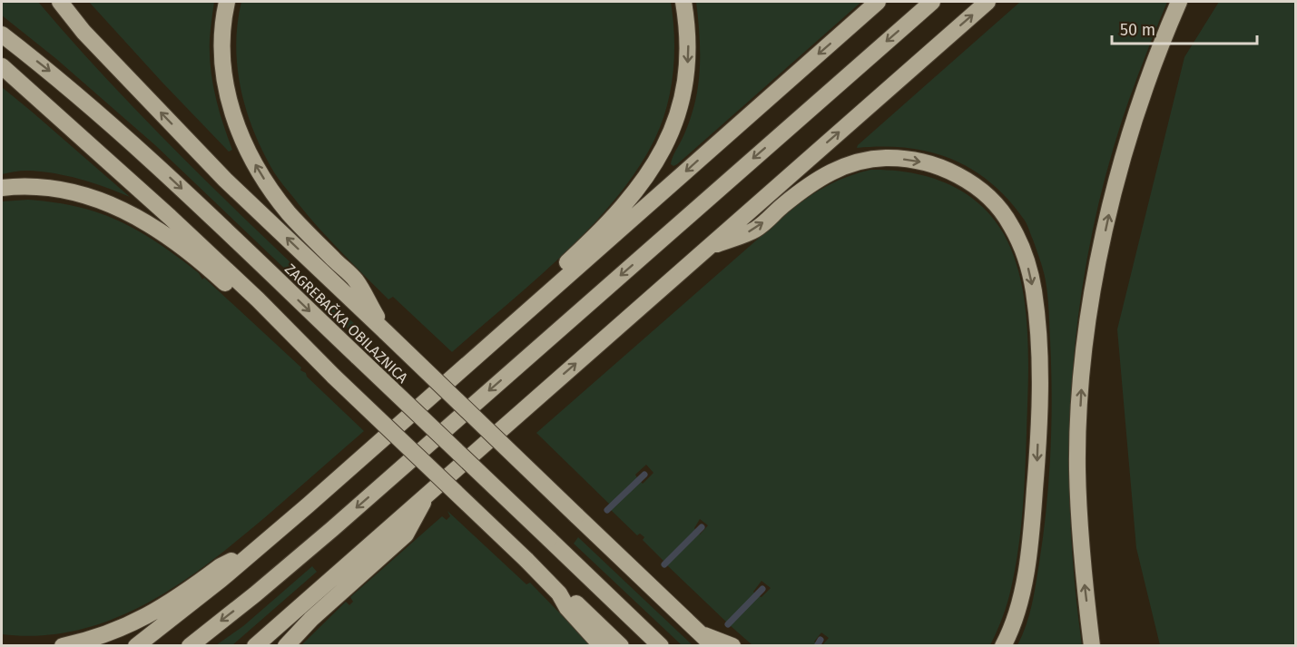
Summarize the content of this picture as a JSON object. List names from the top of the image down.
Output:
{
  "streets": {
    "highway": ["ZAGREBAČKA OBILAZNICA"]
  },
  "scale_bar": "50 m"
}
